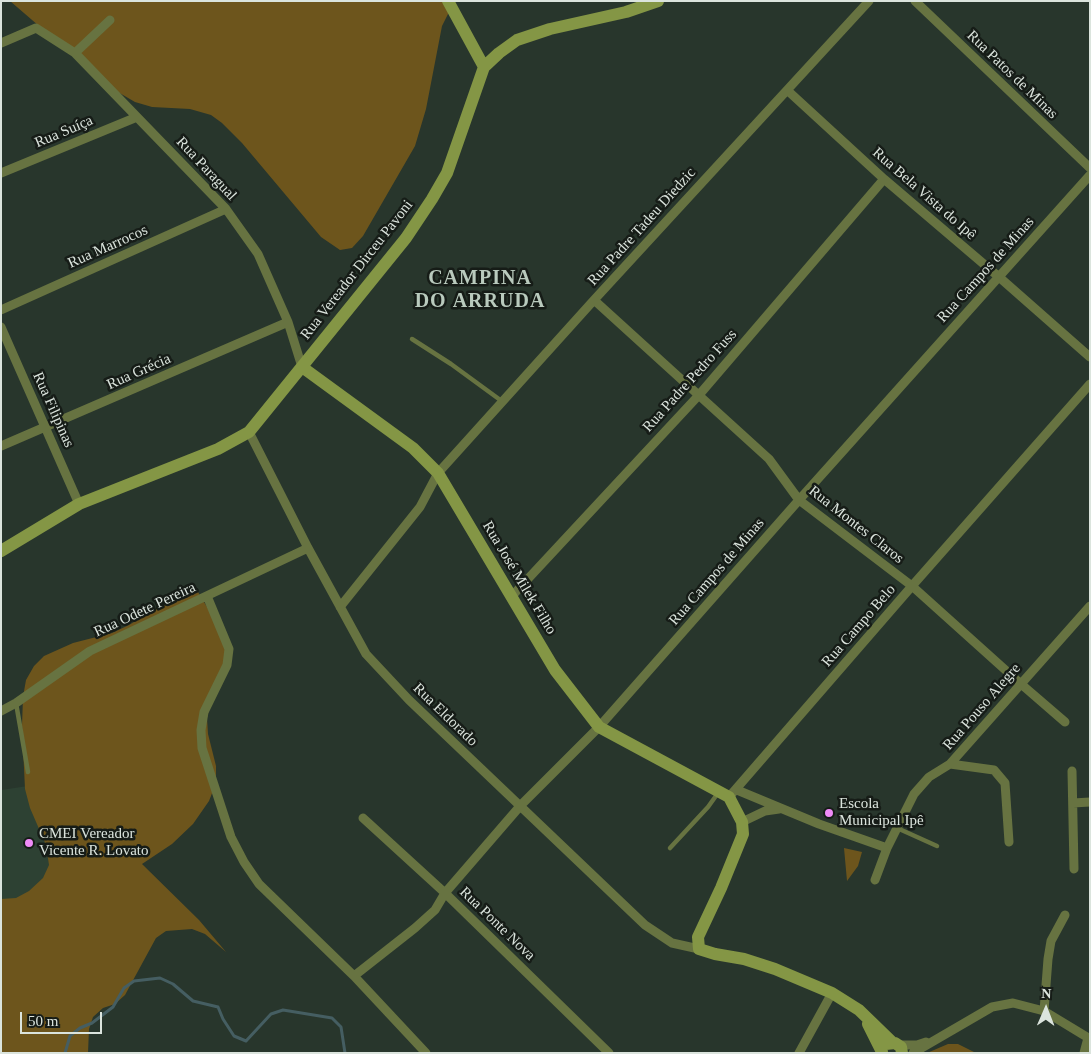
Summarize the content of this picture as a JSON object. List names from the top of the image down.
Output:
{
  "streets": {
    "street": [
      "Rua Patos de Minas",
      "Rua Suíça",
      "Rua Paragual",
      "Rua Bela Vista do Ipê",
      "Rua Padre Tadeu Diedzic",
      "Rua Marrocos",
      "Rua Vereador Dirceu Pavoni",
      "Rua Campos de Minas",
      "Rua Grécia",
      "Rua Padre Pedro Fuss",
      "Rua Filipinas",
      "Rua Montes Claros",
      "Rua José Milek Filho",
      "Rua Odete Pereira",
      "Rua Campo Belo",
      "Rua Pouso Alegre",
      "Rua Eldorado",
      "Rua Ponte Nova"
    ]
  },
  "crossings": [
    ["Rua Suíça", "Rua Paragual"],
    ["Rua Paragual", "Rua Marrocos"],
    ["Rua Paragual", "Rua Vereador Dirceu Pavoni"],
    ["Rua Paragual", "Rua Grécia"],
    ["Rua Paragual", "Rua José Milek Filho"],
    ["Rua Bela Vista do Ipê", "Rua Padre Tadeu Diedzic"],
    ["Rua Bela Vista do Ipê", "Rua Campos de Minas"],
    ["Rua Bela Vista do Ipê", "Rua Padre Pedro Fuss"],
    ["Rua Padre Tadeu Diedzic", "Rua Montes Claros"],
    ["Rua Padre Tadeu Diedzic", "Rua José Milek Filho"],
    ["Rua Padre Tadeu Diedzic", "Rua Eldorado"],
    ["Rua Vereador Dirceu Pavoni", "Rua José Milek Filho"],
    ["Rua Campos de Minas", "Rua Montes Claros"],
    ["Rua Campos de Minas", "Rua José Milek Filho"],
    ["Rua Campos de Minas", "Rua Eldorado"],
    ["Rua Campos de Minas", "Rua Ponte Nova"],
    ["Rua Grécia", "Rua Filipinas"],
    ["Rua Padre Pedro Fuss", "Rua Montes Claros"],
    ["Rua Padre Pedro Fuss", "Rua José Milek Filho"],
    ["Rua Montes Claros", "Rua Campo Belo"],
    ["Rua Montes Claros", "Rua Pouso Alegre"],
    ["Rua José Milek Filho", "Rua Campo Belo"],
    ["Rua Odete Pereira", "Rua Eldorado"]
  ],
  "districts": ["CAMPINA DO ARRUDA"],
  "places": ["Escola Municipal Ipê", "CMEI Vereador Vicente R. Lovato"],
  "scale_bar": "50 m",
  "north": "top"
}
